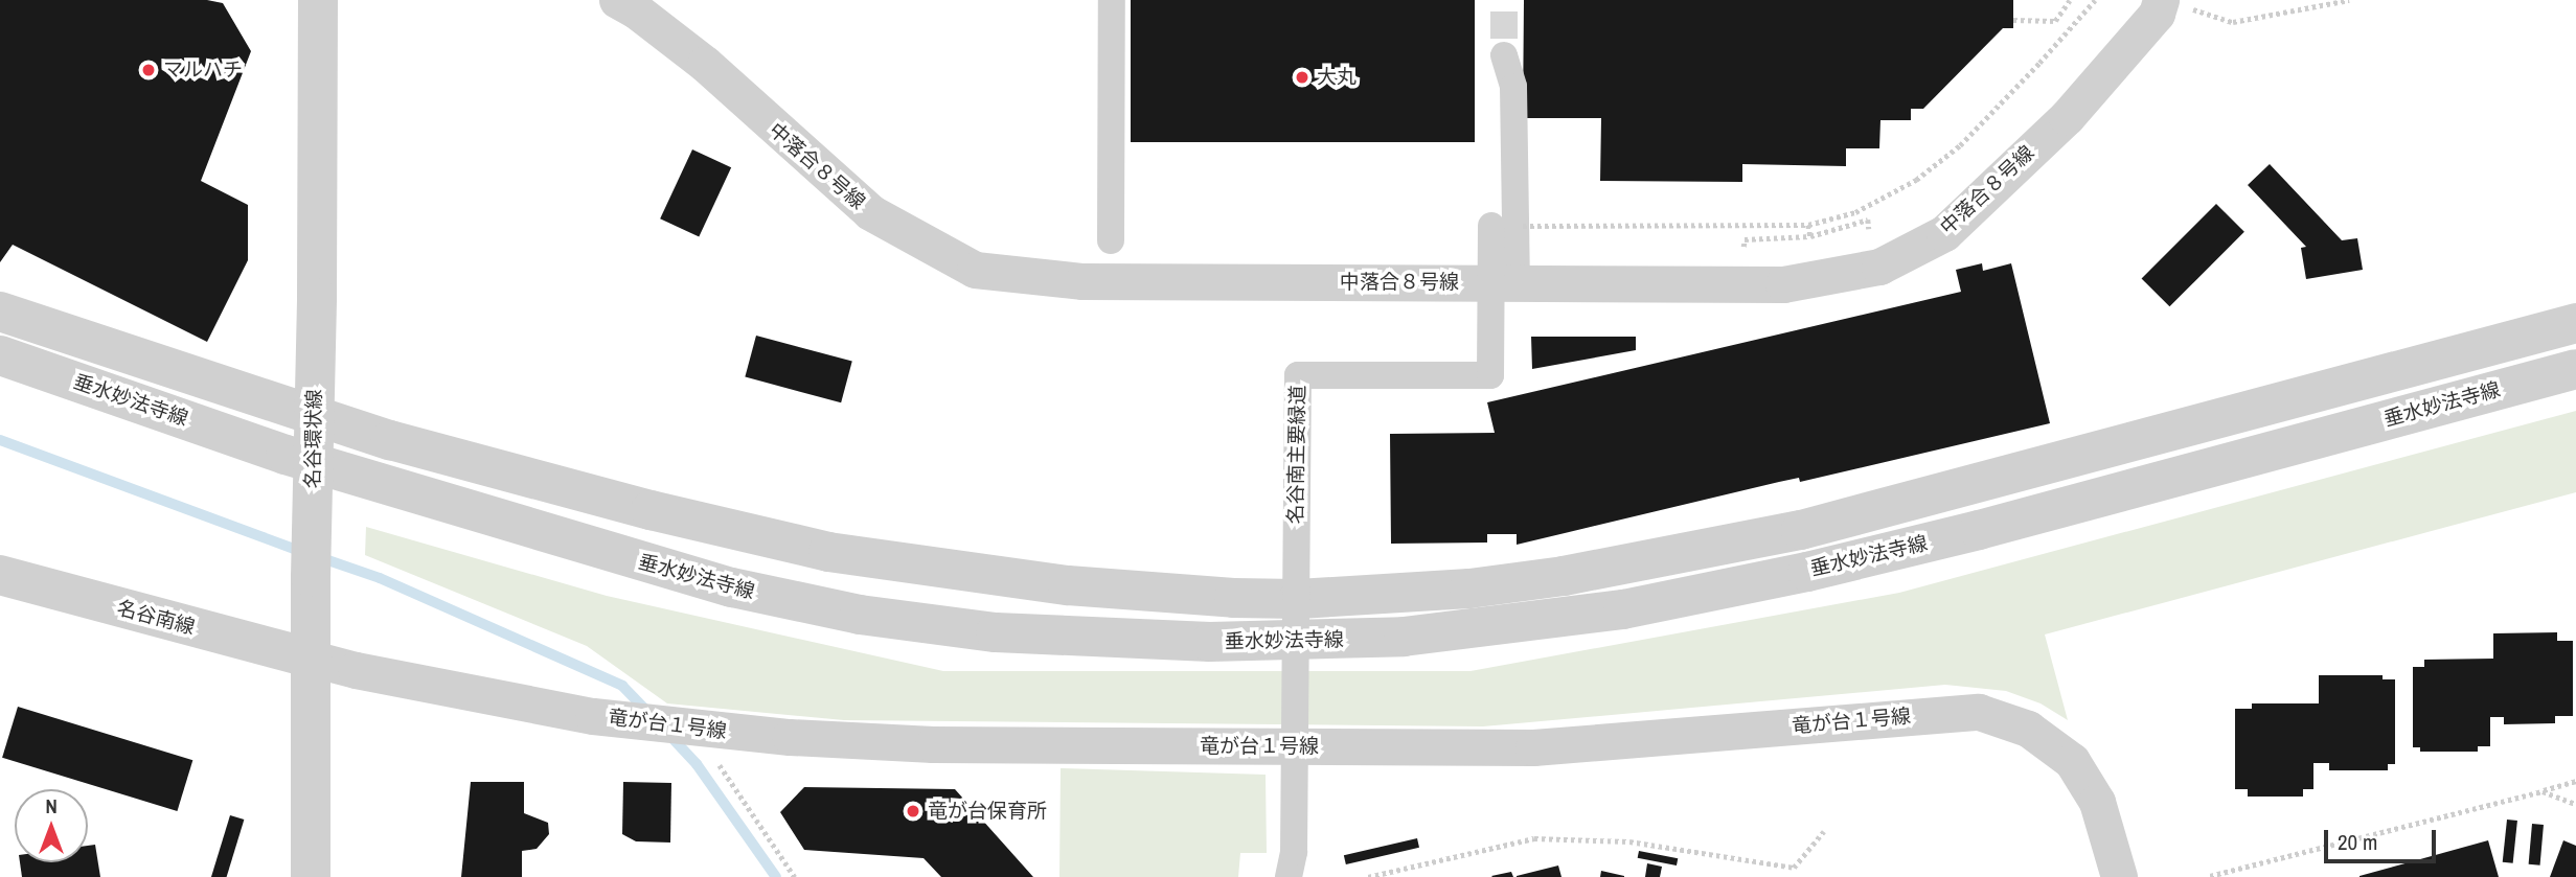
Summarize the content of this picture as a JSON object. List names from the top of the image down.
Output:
{
  "streets": {
    "street": [
      "中落合８号線",
      "垂水妙法寺線",
      "名谷環状線",
      "名谷南主要緑道",
      "名谷南線",
      "竜が台１号線"
    ]
  },
  "crossings": [
    ["名谷環状線", "名谷南線"],
    ["名谷環状線", "竜が台１号線"],
    ["名谷南線", "竜が台１号線"]
  ],
  "places": ["マルハチ", "大丸", "竜が台保育所"],
  "scale_bar": "20 m",
  "north": "top"
}
